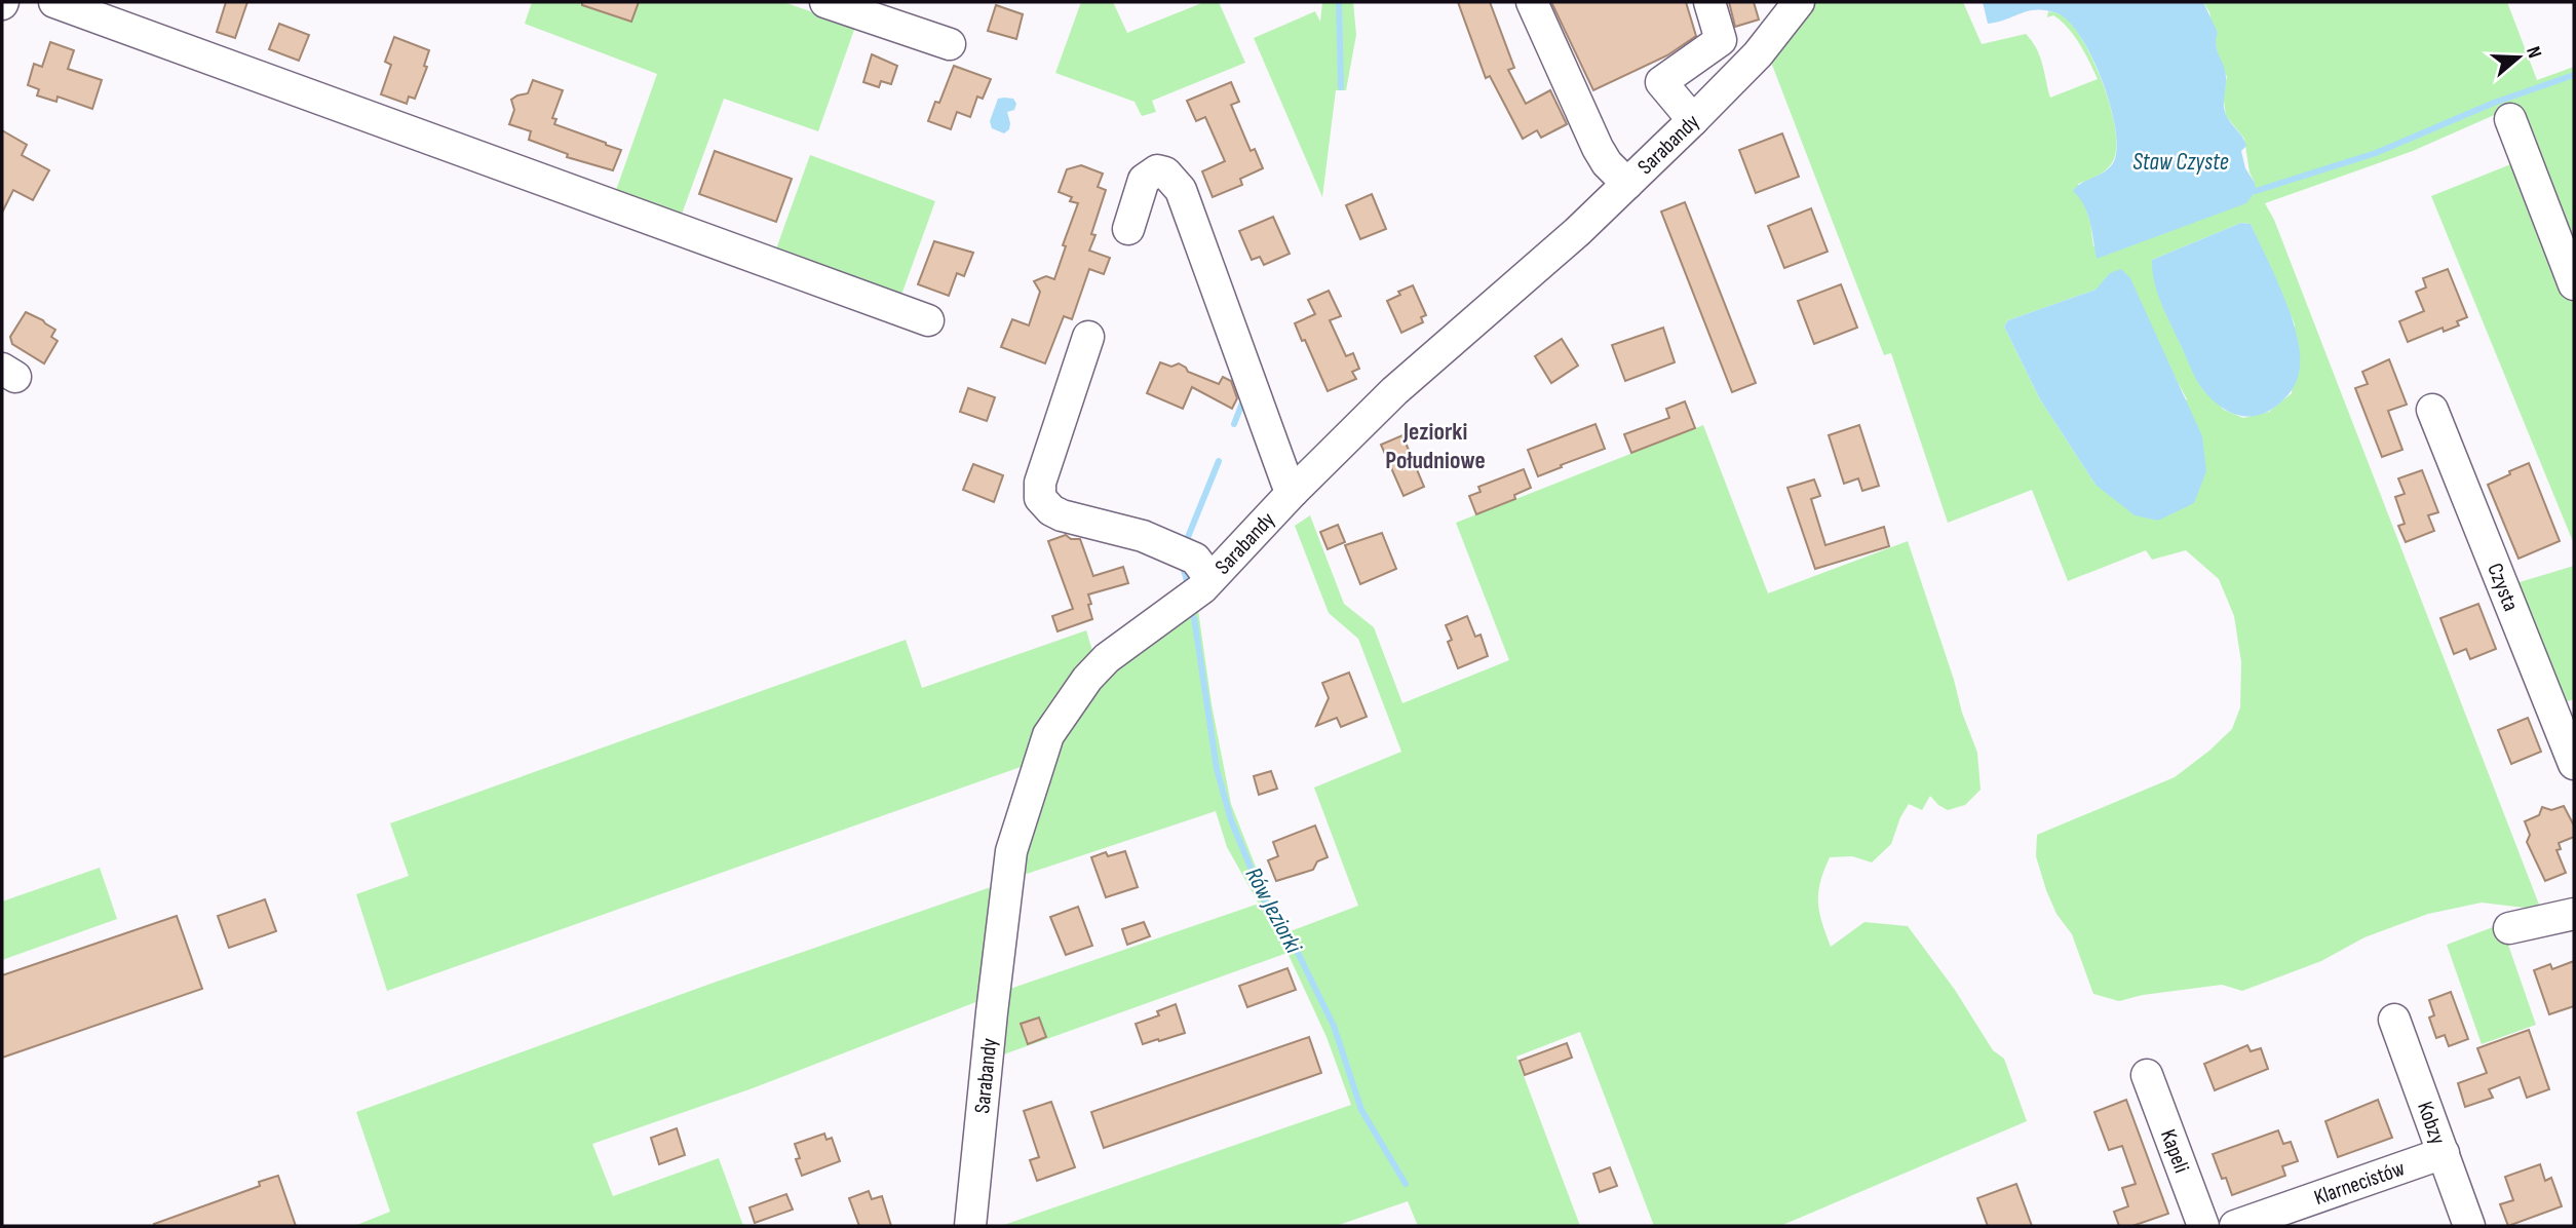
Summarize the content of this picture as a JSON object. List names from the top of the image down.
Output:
{
  "streets": {
    "street": [
      "Sarabandy",
      "Czysta",
      "Kobzy",
      "Kapeli",
      "Klarnecistów"
    ]
  },
  "crossings": [
    ["Kobzy", "Klarnecistów"]
  ],
  "districts": ["Jeziorki Południowe"],
  "water": ["Staw Czyste", "Rów Jeziorki"],
  "north": "right"
}
